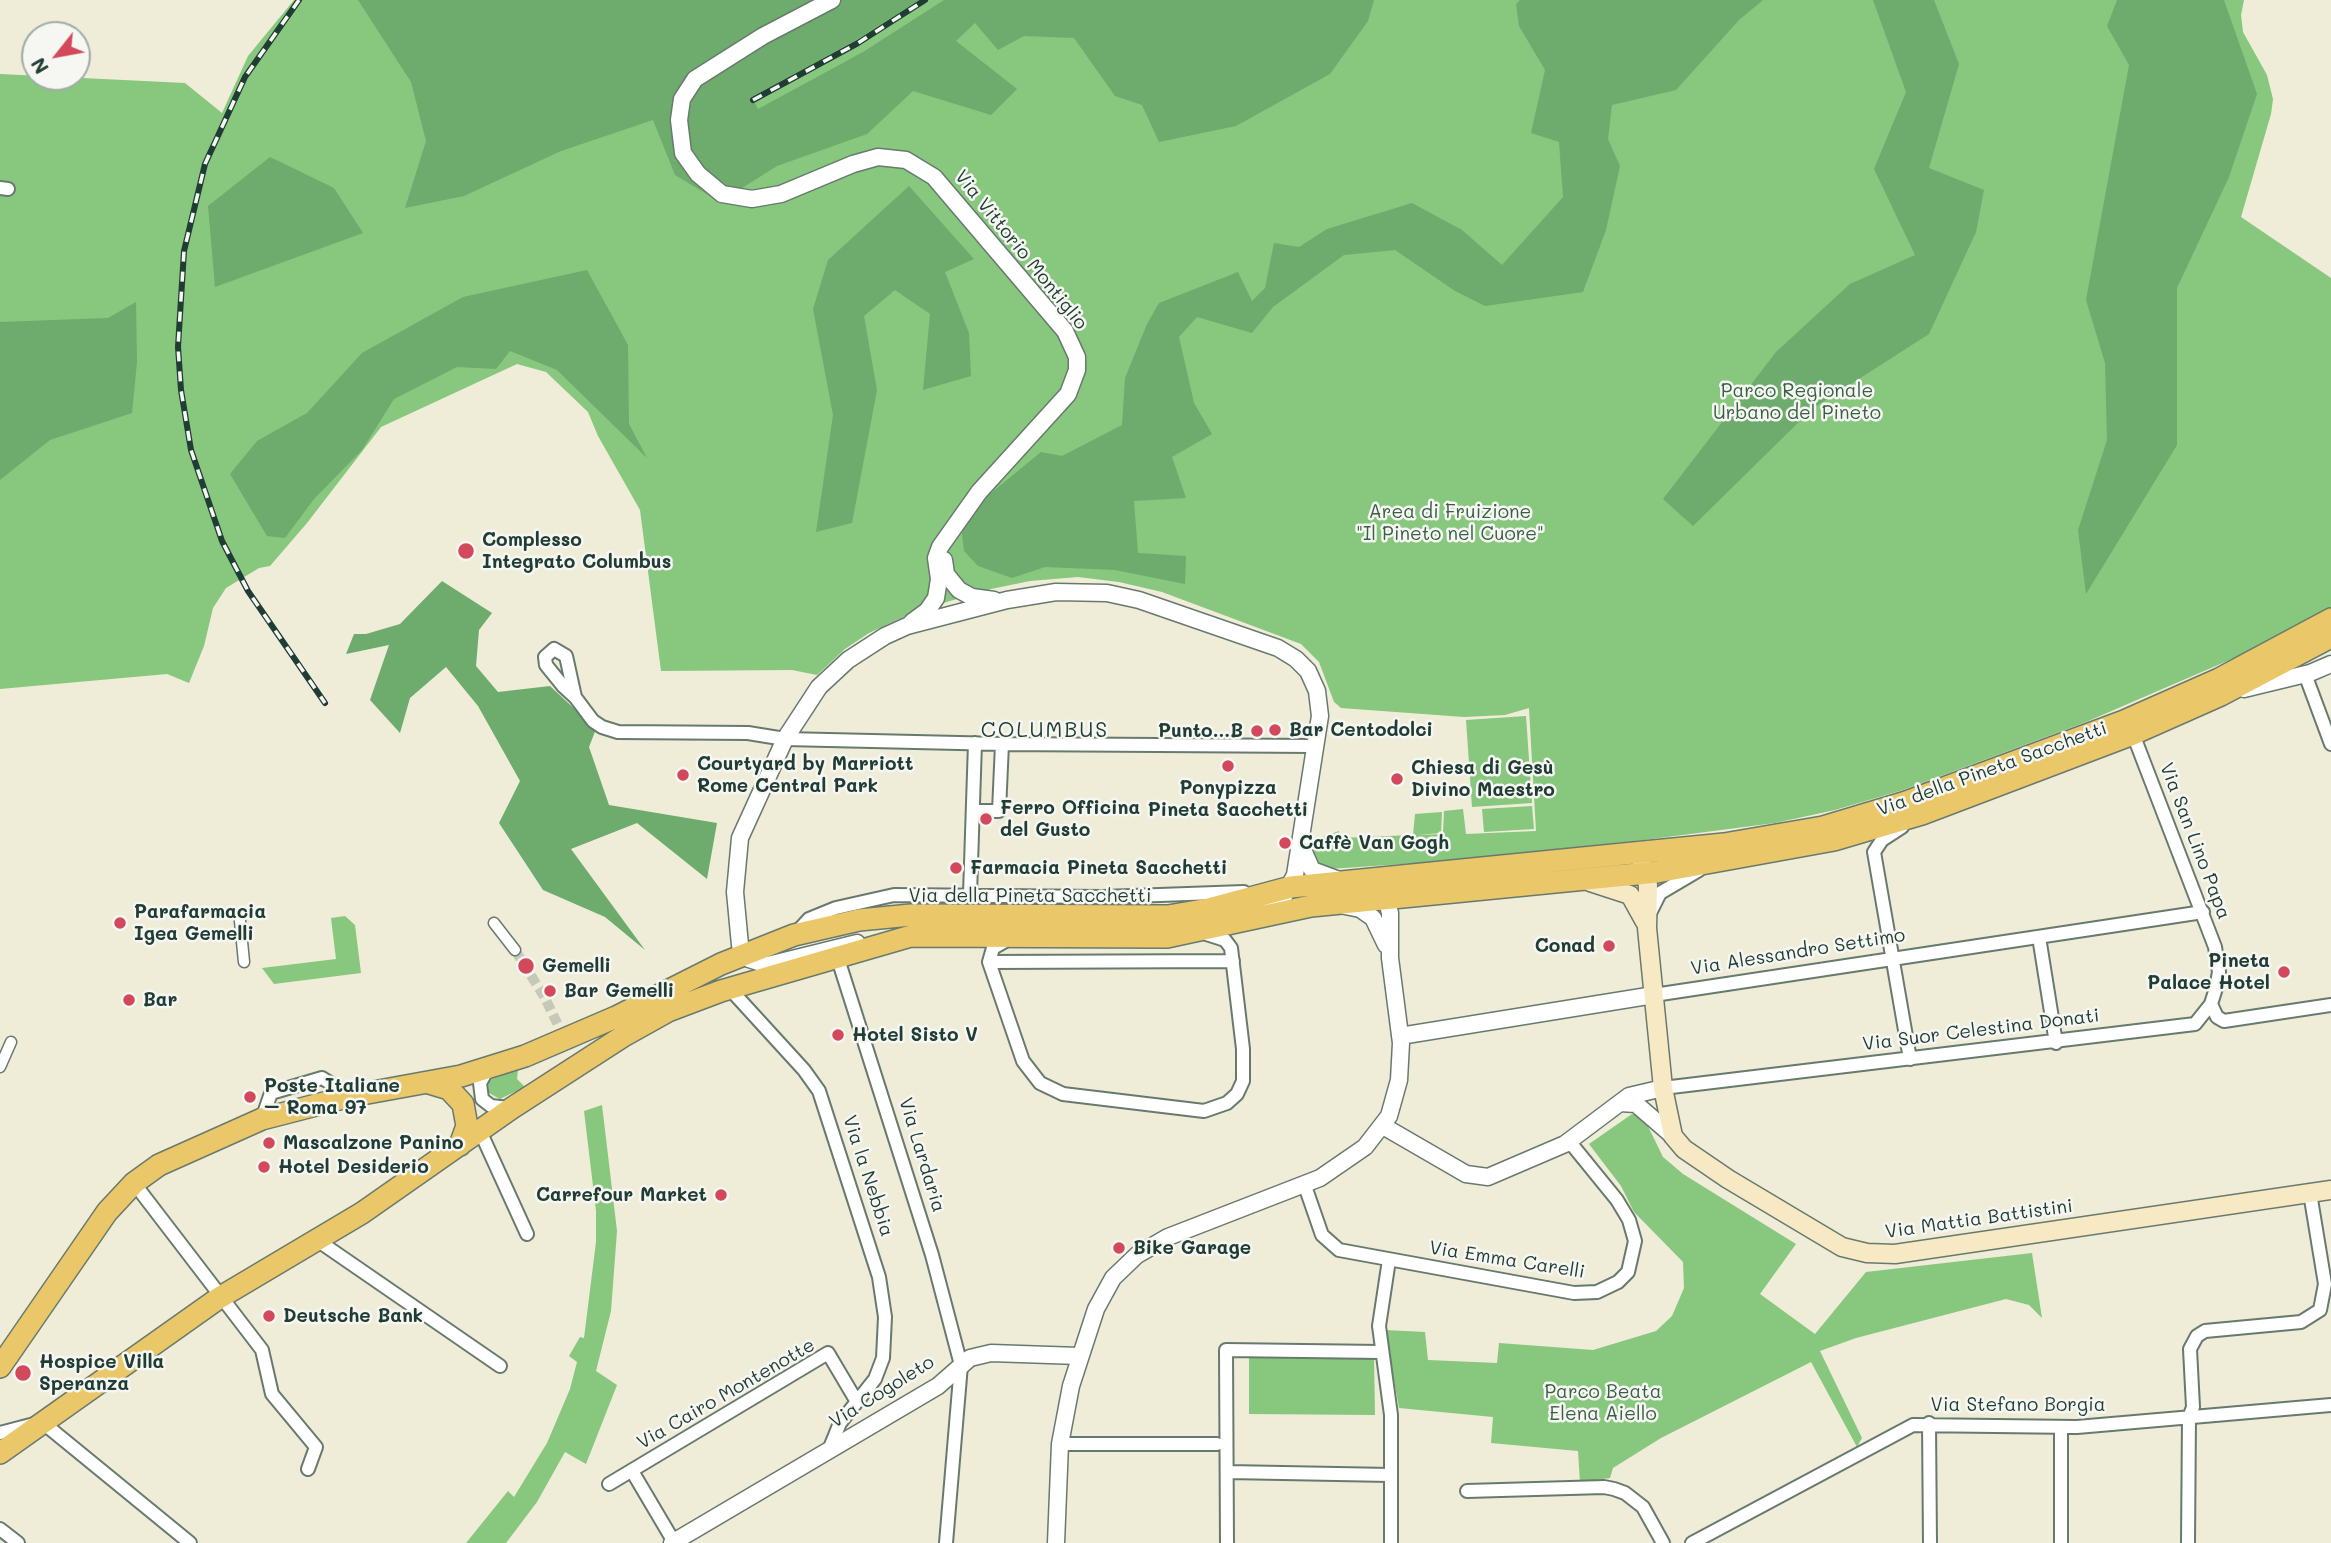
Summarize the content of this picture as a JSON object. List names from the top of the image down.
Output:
{
  "streets": {
    "main road": ["Via della Pineta Sacchetti", "Via Mattia Battistini"],
    "street": [
      "Via Vittorio Montiglio",
      "Via San Lino Papa",
      "Via Alessandro Settimo",
      "Via Suor Celestina Donati",
      "Via Lardaria",
      "Via la Nebbia",
      "Via Emma Carelli",
      "Via Cogoleto",
      "Via Cairo Montenotte",
      "Via Stefano Borgia"
    ]
  },
  "crossings": [
    ["Via della Pineta Sacchetti", "Via San Lino Papa"],
    ["Via della Pineta Sacchetti", "Via Lardaria"],
    ["Via della Pineta Sacchetti", "Via la Nebbia"],
    ["Via San Lino Papa", "Via Alessandro Settimo"],
    ["Via San Lino Papa", "Via Suor Celestina Donati"],
    ["Via Suor Celestina Donati", "Via Emma Carelli"],
    ["Via Lardaria", "Via Cogoleto"],
    ["Via la Nebbia", "Via Cogoleto"],
    ["Via la Nebbia", "Via Cairo Montenotte"],
    ["Via Cogoleto", "Via Cairo Montenotte"]
  ],
  "districts": ["COLUMBUS"],
  "parks": ["Parco Regionale Urbano del Pineto", "Area di Fruizione \"Il Pineto nel Cuore\"", "Parco Beata Elena Aiello"],
  "places": [
    "Complesso Integrato Columbus",
    "Bar Centodolci",
    "Punto...B",
    "Ponypizza Pineta Sacchetti",
    "Courtyard by Marriott Rome Central Park",
    "Chiesa di Gesù Divino Maestro",
    "Ferro Officina del Gusto",
    "Caffè Van Gogh",
    "Farmacia Pineta Sacchetti",
    "Parafarmacia Igea Gemelli",
    "Conad",
    "Gemelli",
    "Pineta Palace Hotel",
    "Bar Gemelli",
    "Bar",
    "Hotel Sisto V",
    "Poste Italiane – Roma 97",
    "Mascalzone Panino",
    "Hotel Desiderio",
    "Carrefour Market",
    "Bike Garage",
    "Deutsche Bank",
    "Hospice Villa Speranza"
  ],
  "north": "bottom left"
}
